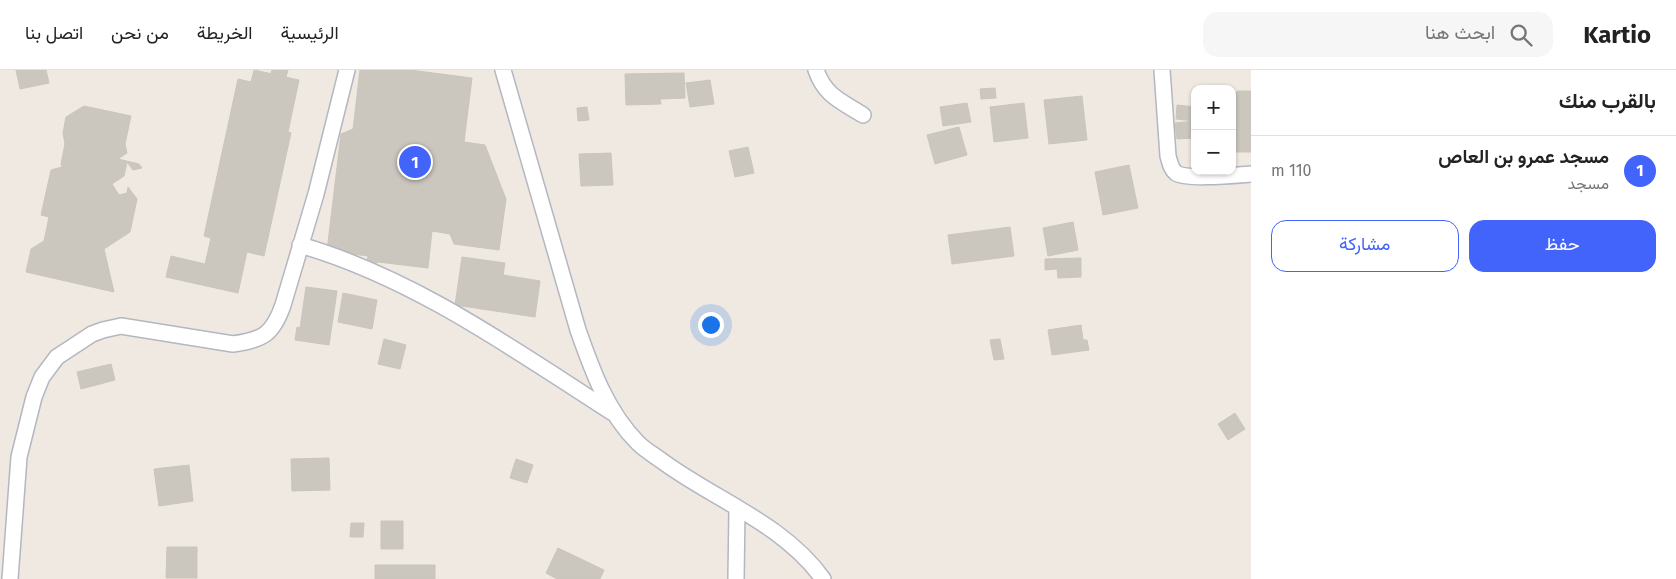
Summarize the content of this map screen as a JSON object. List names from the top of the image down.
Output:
{
  "page": {
    "header": "Kartio",
    "search": "ابحث هنا",
    "nav": [
      "الرئيسية",
      "الخريطة",
      "من نحن",
      "اتصل بنا"
    ],
    "heading": "بالقرب منك",
    "map_buttons": ["+", "−"],
    "list": [
      {
        "mark": "1",
        "name": "مسجد عمرو بن العاص",
        "note": "مسجد",
        "value": "110 m"
      }
    ],
    "pins": "1",
    "buttons": ["حفظ", "مشاركة"]
  }
}
